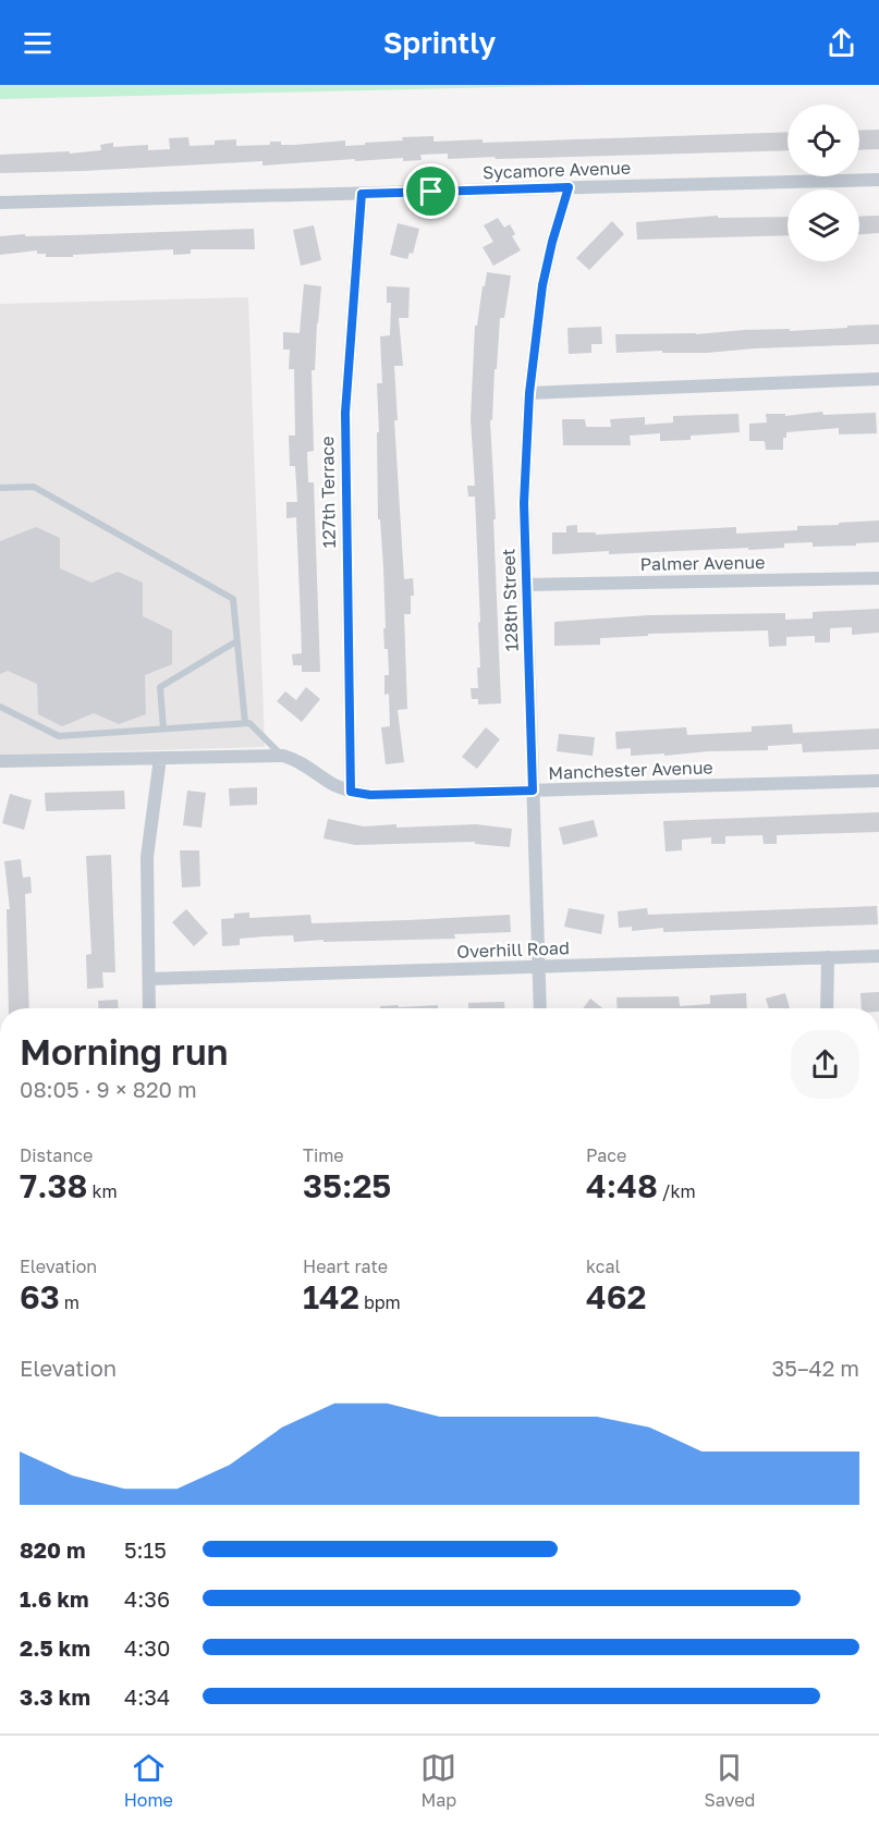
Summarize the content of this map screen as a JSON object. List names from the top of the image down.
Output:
{
  "streets": {
    "street": [
      "Sycamore Avenue",
      "127th Terrace",
      "Palmer Avenue",
      "128th Street",
      "Manchester Avenue",
      "Overhill Road"
    ]
  },
  "crossings": [
    ["Sycamore Avenue", "127th Terrace"],
    ["Sycamore Avenue", "128th Street"],
    ["127th Terrace", "Manchester Avenue"],
    ["Palmer Avenue", "128th Street"],
    ["128th Street", "Manchester Avenue"],
    ["128th Street", "Overhill Road"]
  ],
  "page": {
    "header": "Sprintly",
    "heading": ["Morning run", "08:05 · 9 × 820 m"],
    "stats": [
      ["Distance", "7.38 km"],
      ["Time", "35:25"],
      ["Pace", "4:48 /km"],
      ["Elevation", "63 m"],
      ["Heart rate", "142 bpm"],
      ["kcal", "462"]
    ],
    "chart": ["Elevation", "35–42 m"],
    "list": [
      {
        "name": "820 m",
        "note": "5:15"
      },
      {
        "name": "1.6 km",
        "note": "4:36"
      },
      {
        "name": "2.5 km",
        "note": "4:30"
      },
      {
        "name": "3.3 km",
        "note": "4:34"
      }
    ],
    "tabs": ["Home", "Map", "Saved"]
  }
}
